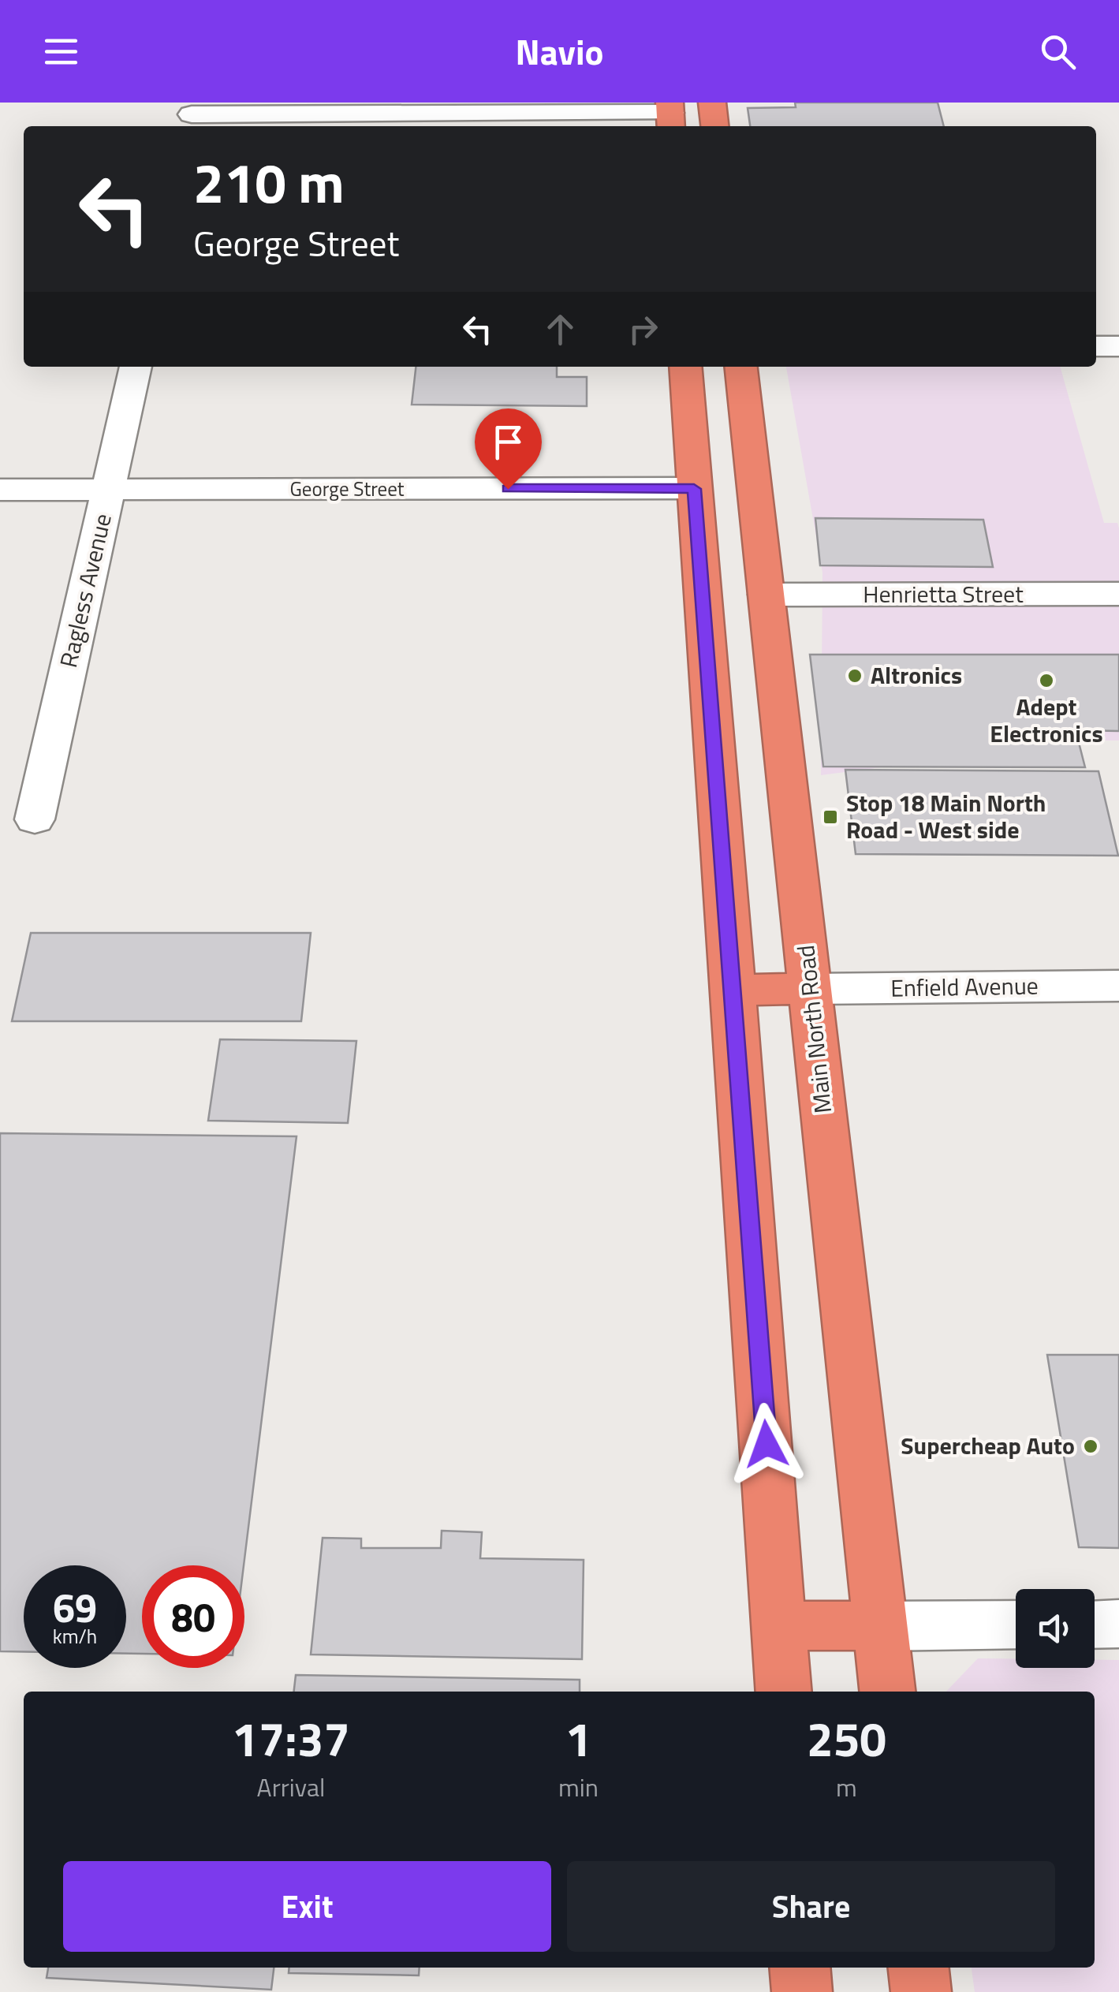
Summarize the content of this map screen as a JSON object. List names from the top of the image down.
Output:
{
  "streets": {
    "highway": ["Main North Road"],
    "street": [
      "George Street",
      "Ragless Avenue",
      "Henrietta Street",
      "Enfield Avenue"
    ]
  },
  "crossings": [
    ["George Street", "Ragless Avenue"],
    ["Henrietta Street", "Main North Road"],
    ["Enfield Avenue", "Main North Road"]
  ],
  "places": {
    "other": ["Altronics", "Adept Electronics", "Supercheap Auto"],
    "transit": ["Stop 18 Main North Road - West side"]
  },
  "page": {
    "header": "Navio",
    "turn": ["210 m", "George Street"],
    "speed": "69 km/h",
    "limit": "80",
    "eta": [
      "17:37",
      "Arrival",
      "1",
      "min",
      "250",
      "m"
    ],
    "buttons": ["Exit", "Share"]
  }
}
